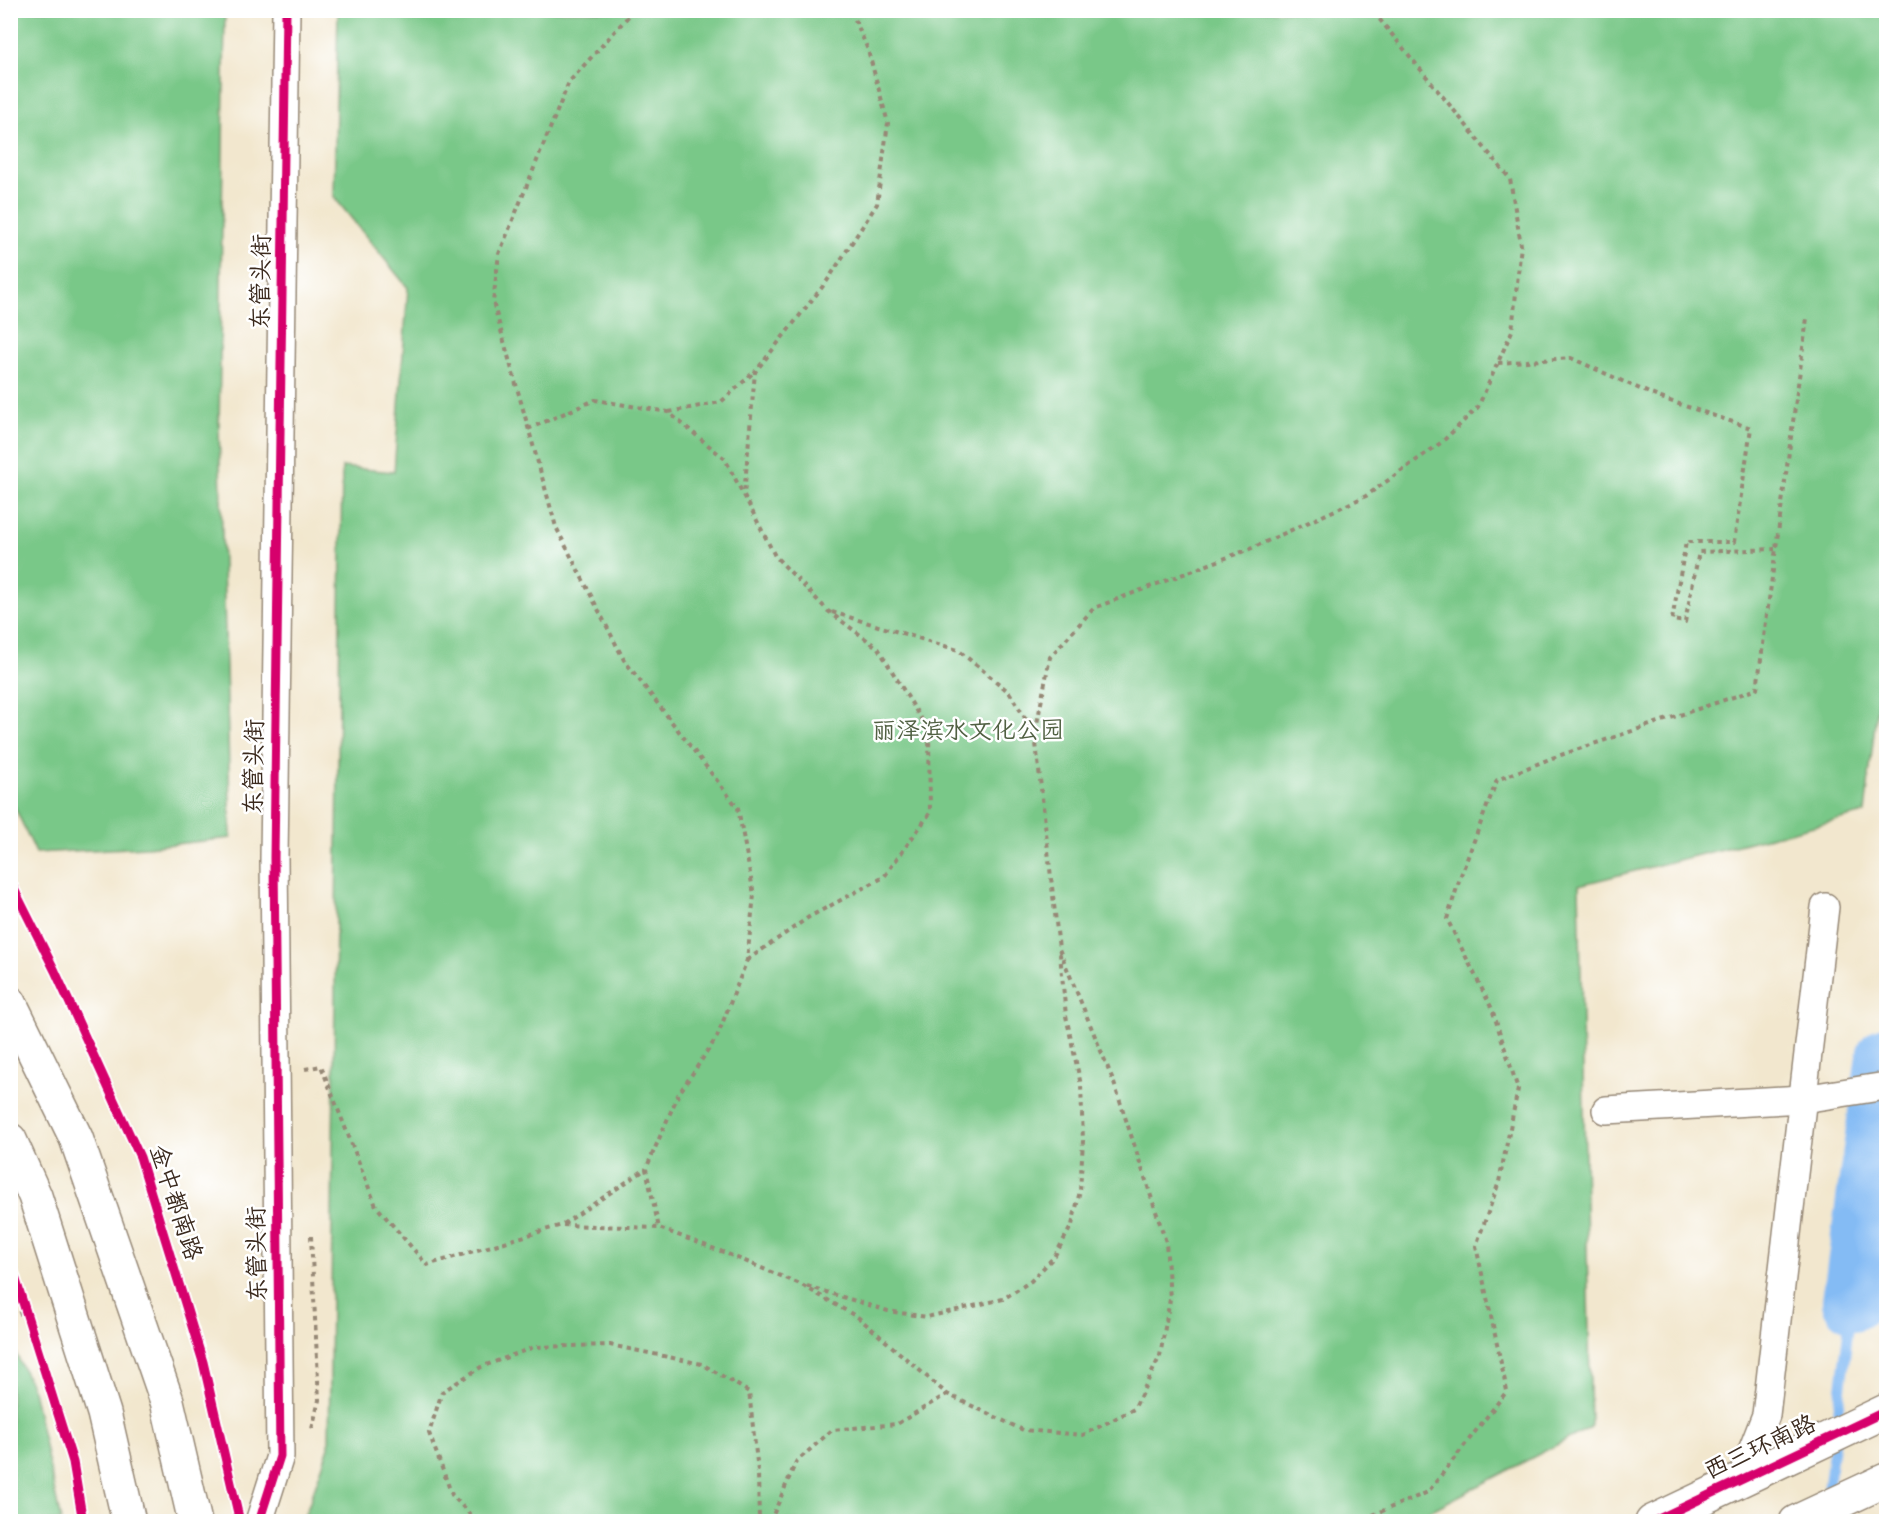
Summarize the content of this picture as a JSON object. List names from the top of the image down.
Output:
{
  "streets": {
    "main road": ["西三环南路"],
    "street": ["东管头街"],
    "cycle path": ["金中都南路"]
  },
  "parks": ["丽泽滨水文化公园"]
}
